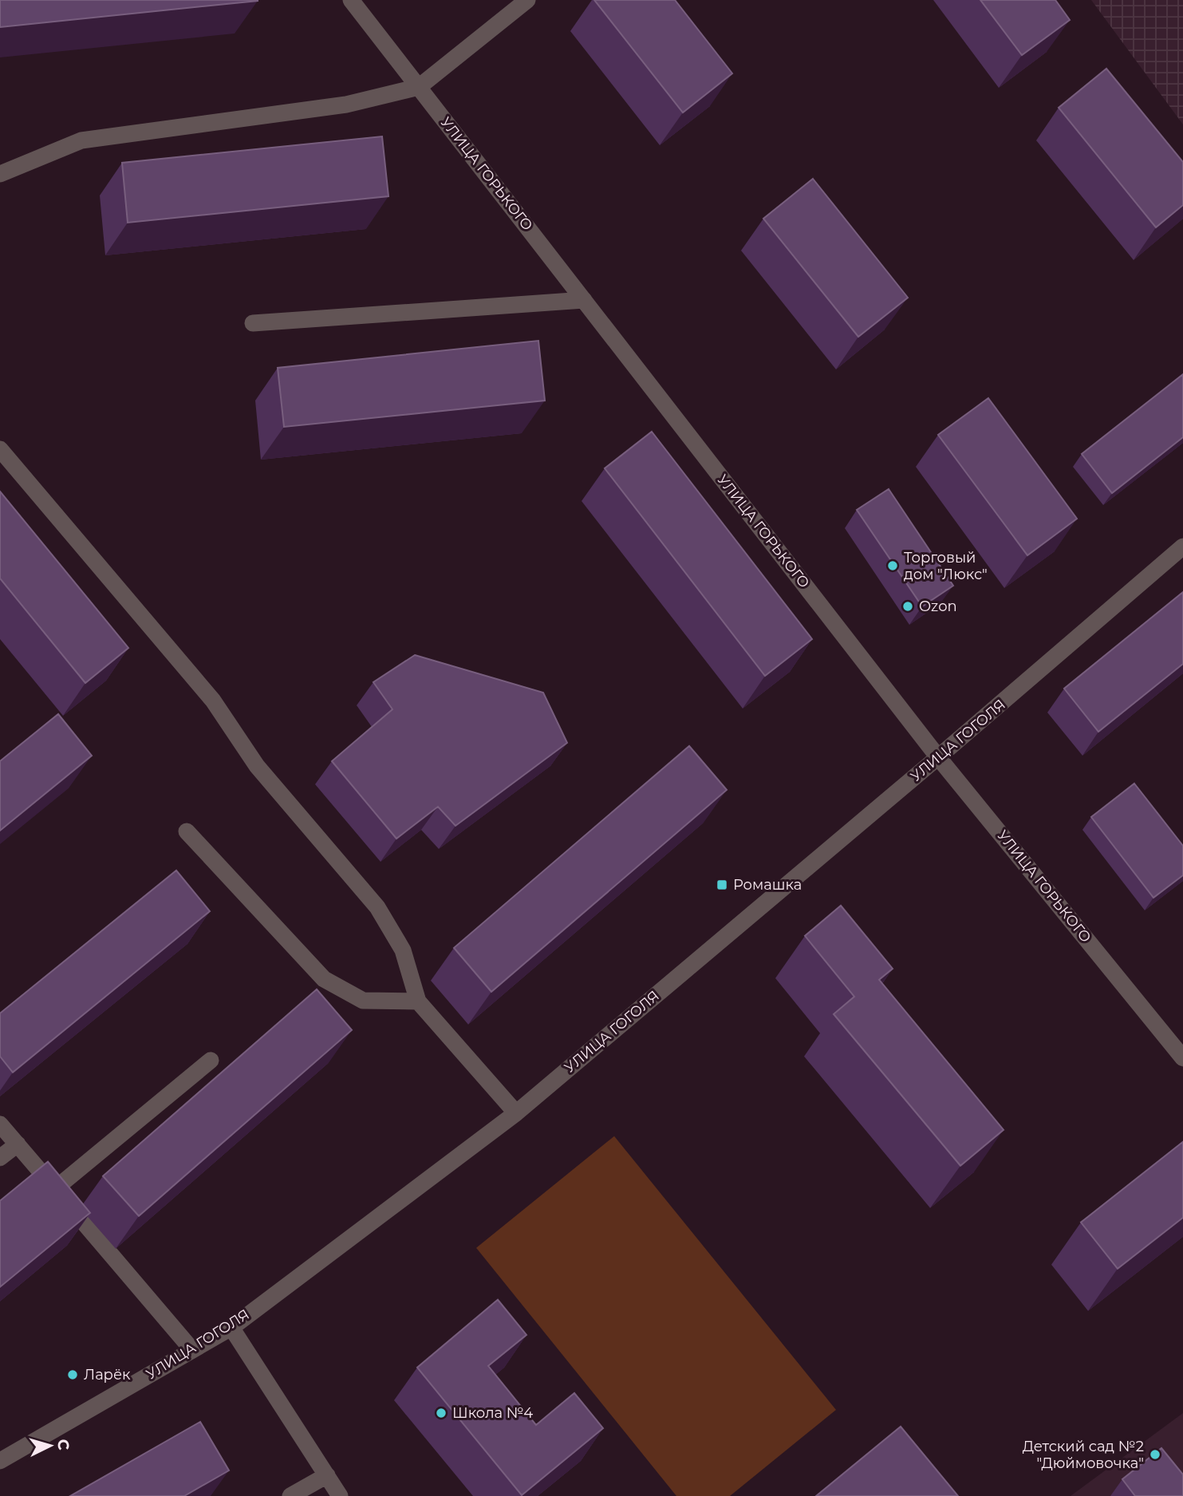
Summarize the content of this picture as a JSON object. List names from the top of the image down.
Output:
{
  "streets": {
    "street": ["УЛИЦА ГОРЬКОГО", "УЛИЦА ГОГОЛЯ"]
  },
  "crossings": [
    ["УЛИЦА ГОРЬКОГО", "УЛИЦА ГОГОЛЯ"]
  ],
  "places": {
    "other": [
      "Торговый дом \"Люкс\"",
      "Ozon",
      "Ларёк",
      "Школа №4",
      "Детский сад №2 \"Дюймовочка\""
    ],
    "transit": ["Ромашка"]
  },
  "north": "right"
}
